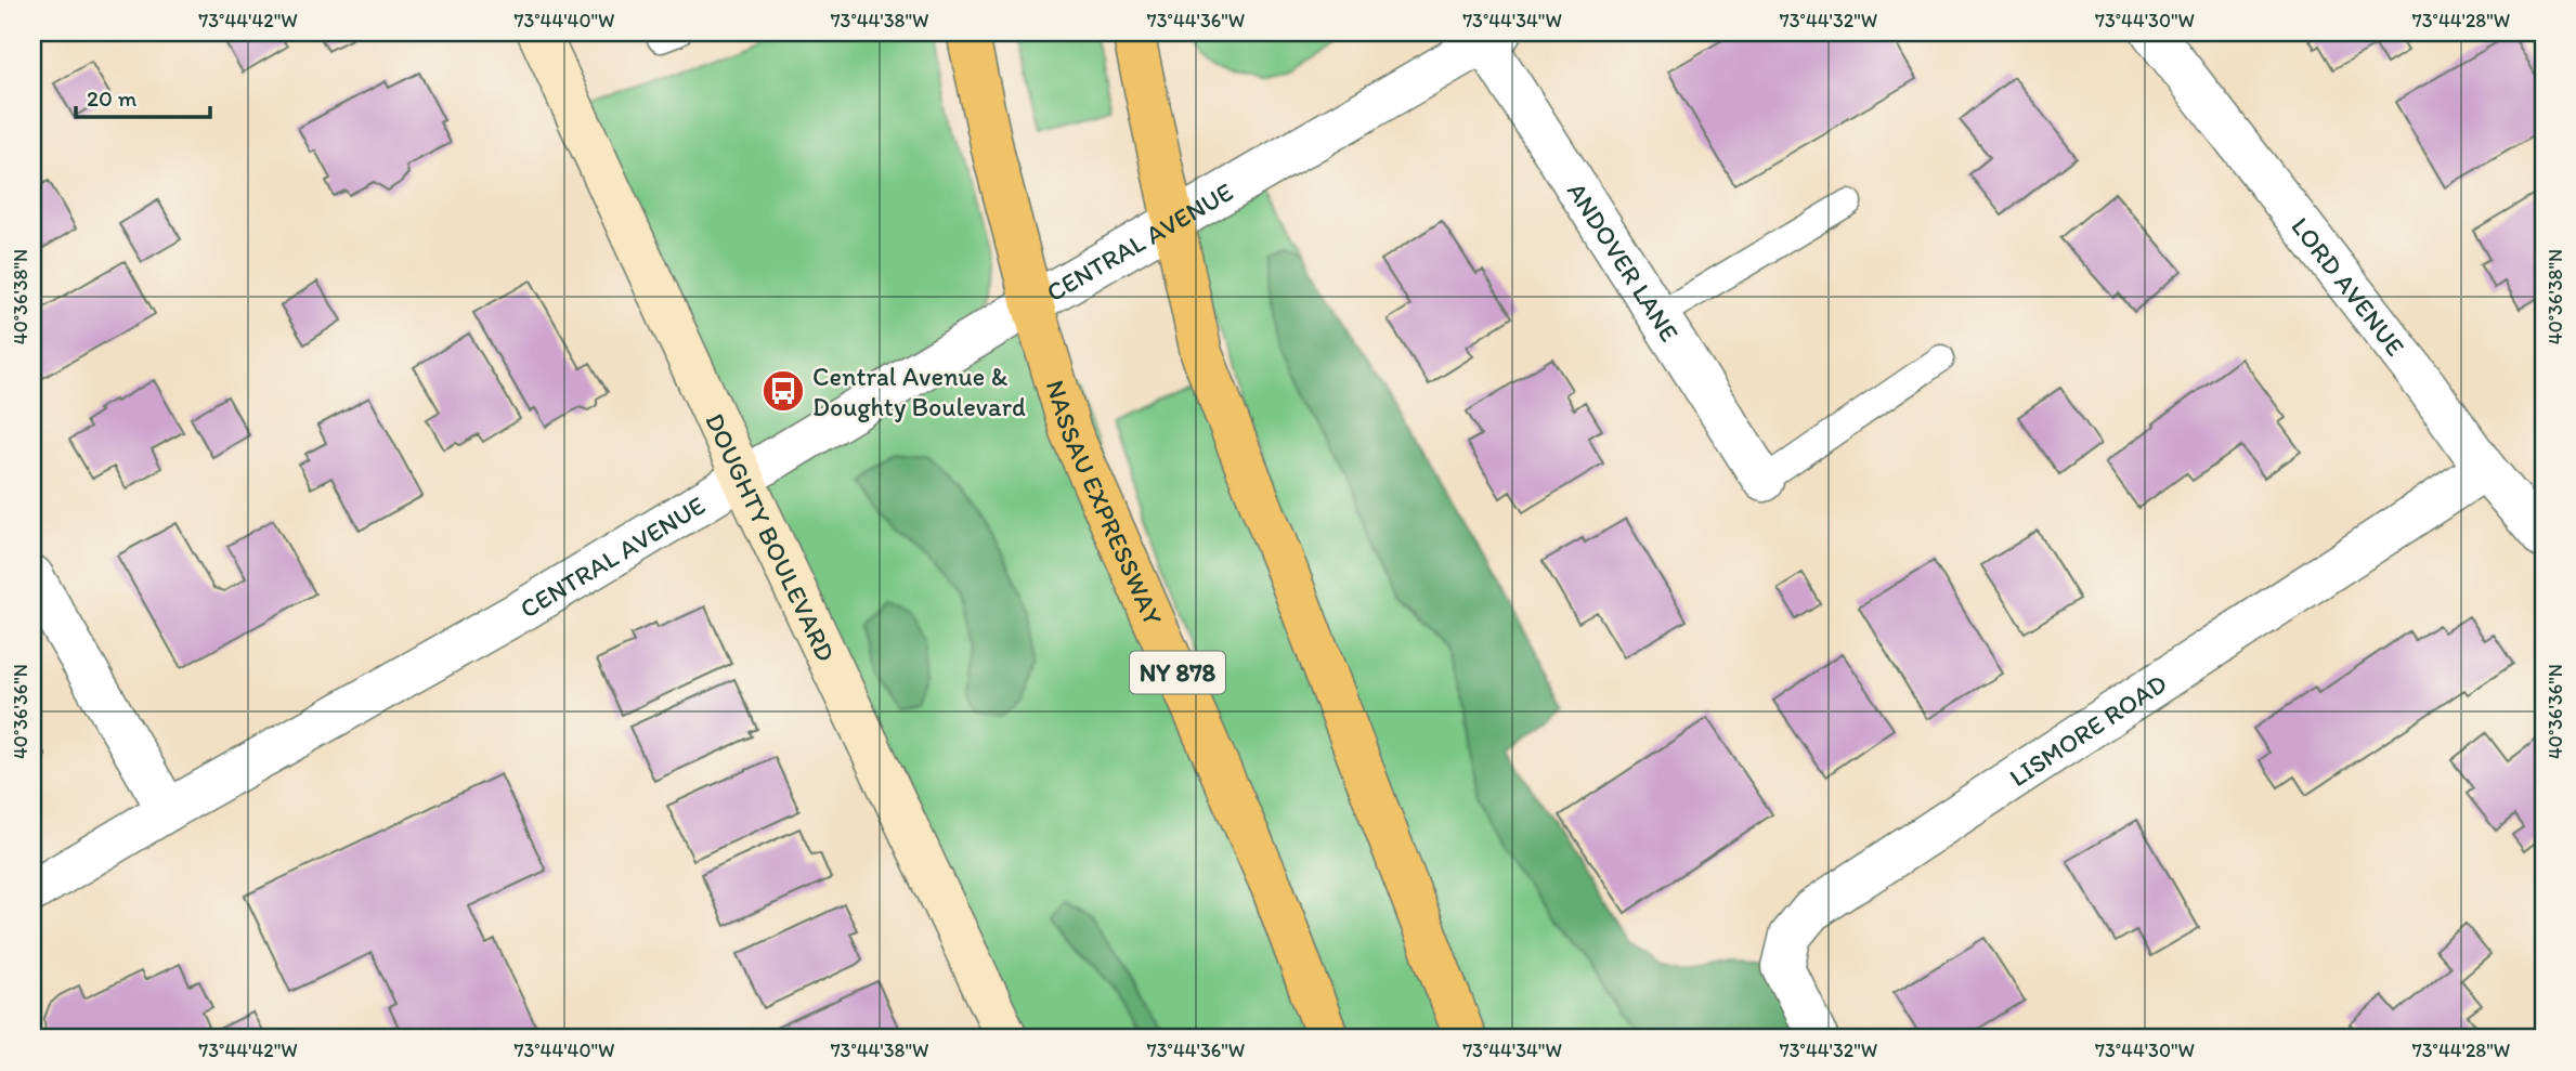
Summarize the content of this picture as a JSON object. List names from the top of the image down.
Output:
{
  "streets": {
    "highway": ["NASSAU EXPRESSWAY", "NY 878"],
    "main road": ["DOUGHTY BOULEVARD"],
    "street": [
      "CENTRAL AVENUE",
      "ANDOVER LANE",
      "LORD AVENUE",
      "LISMORE ROAD"
    ]
  },
  "crossings": [
    ["CENTRAL AVENUE", "ANDOVER LANE"],
    ["CENTRAL AVENUE", "NASSAU EXPRESSWAY"],
    ["CENTRAL AVENUE", "DOUGHTY BOULEVARD"],
    ["LORD AVENUE", "LISMORE ROAD"]
  ],
  "places": {
    "bus stop": ["Central Avenue & Doughty Boulevard"]
  },
  "scale_bar": "20 m",
  "coordinates": [
    "73°44'42\"W",
    "73°44'40\"W",
    "73°44'38\"W",
    "73°44'36\"W",
    "73°44'34\"W",
    "73°44'32\"W",
    "73°44'30\"W",
    "73°44'28\"W",
    "40°36'38\"N",
    "40°36'36\"N"
  ]
}
